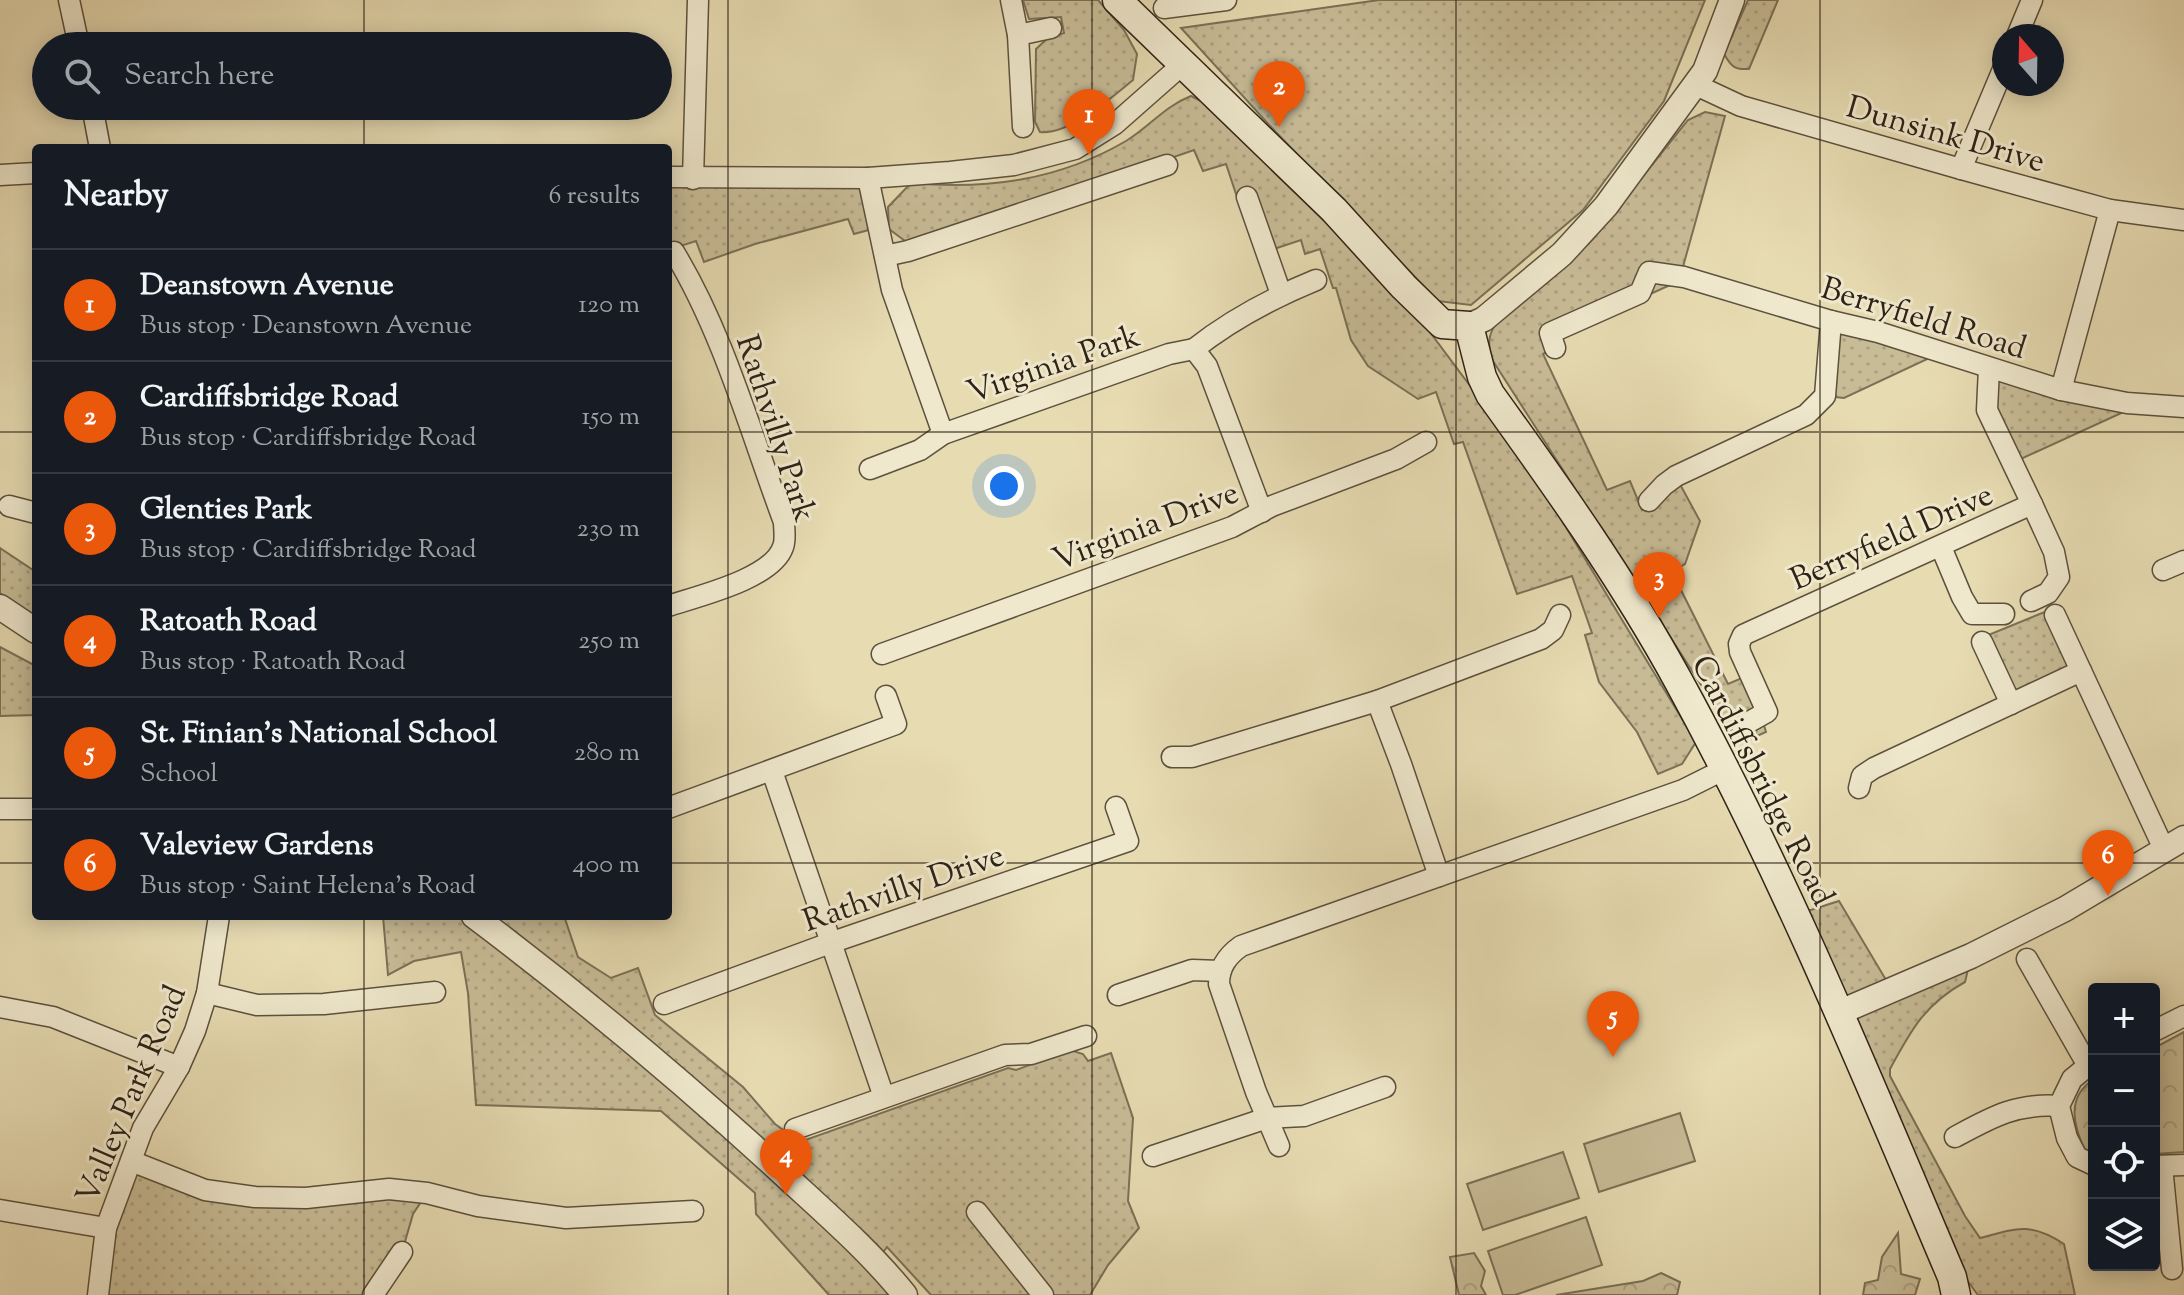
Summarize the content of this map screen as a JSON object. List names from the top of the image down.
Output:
{
  "streets": {
    "main road": ["Cardiffsbridge Road"],
    "street": [
      "Dunsink Drive",
      "Berryfield Road",
      "Virginia Park",
      "Rathvilly Park",
      "Virginia Drive",
      "Berryfield Drive",
      "Rathvilly Drive",
      "Valley Park Road"
    ]
  },
  "crossings": [
    ["Berryfield Road", "Berryfield Drive"]
  ],
  "north": "top",
  "page": {
    "search": "Search here",
    "pins": [
      "2",
      "1",
      "3",
      "6",
      "5",
      "4"
    ],
    "heading": ["Nearby", "6 results"],
    "list": [
      {
        "mark": "1",
        "name": "Deanstown Avenue",
        "note": "Bus stop · Deanstown Avenue",
        "value": "120 m"
      },
      {
        "mark": "2",
        "name": "Cardiffsbridge Road",
        "note": "Bus stop · Cardiffsbridge Road",
        "value": "150 m"
      },
      {
        "mark": "3",
        "name": "Glenties Park",
        "note": "Bus stop · Cardiffsbridge Road",
        "value": "230 m"
      },
      {
        "mark": "4",
        "name": "Ratoath Road",
        "note": "Bus stop · Ratoath Road",
        "value": "250 m"
      },
      {
        "mark": "5",
        "name": "St. Finian's National School",
        "note": "School",
        "value": "280 m"
      },
      {
        "mark": "6",
        "name": "Valeview Gardens",
        "note": "Bus stop · Saint Helena's Road",
        "value": "400 m"
      }
    ],
    "map_buttons": ["+", "−"]
  }
}
